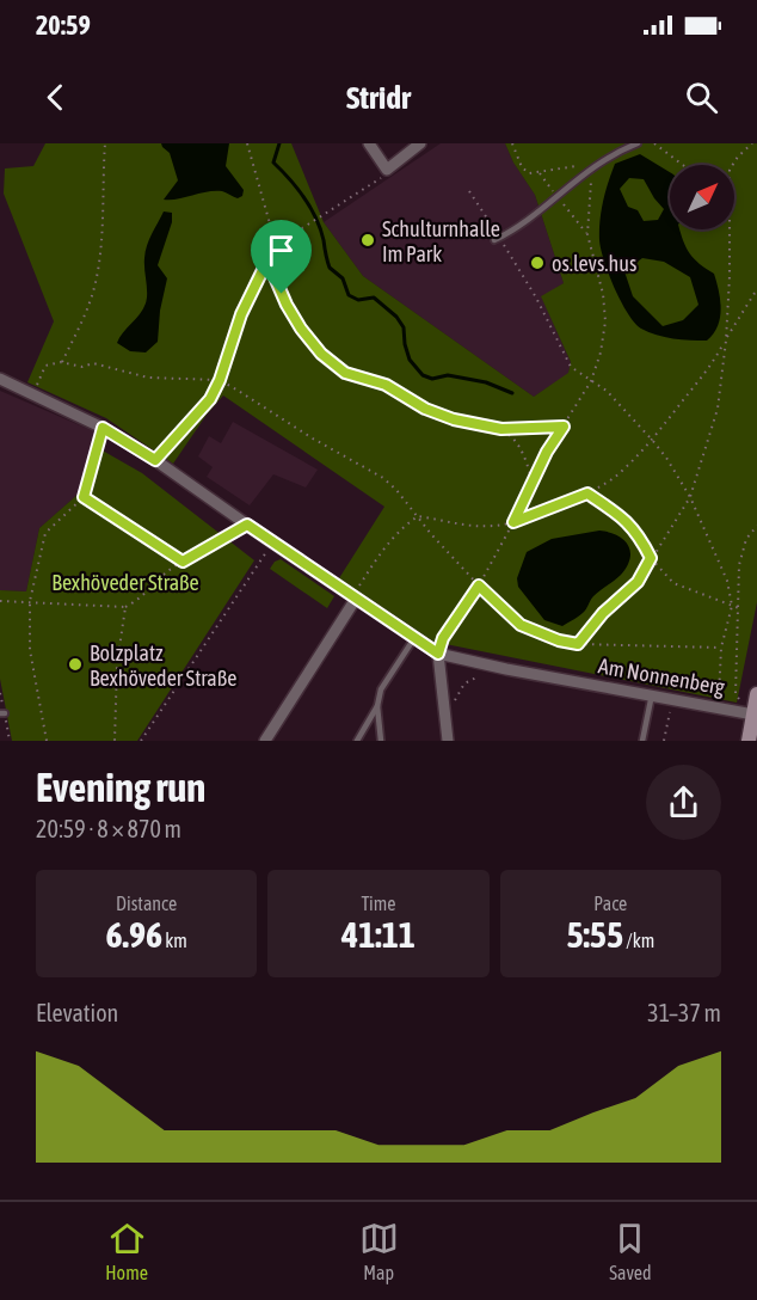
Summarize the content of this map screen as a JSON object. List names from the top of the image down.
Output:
{
  "streets": {
    "street": ["Am Nonnenberg"]
  },
  "parks": ["Bexhöveder Straße"],
  "places": ["Schulturnhalle Im Park", "os.levs.hus", "Bolzplatz Bexhöveder Straße"],
  "north": "top right",
  "page": {
    "status": "20:59",
    "header": "Stridr",
    "heading": ["Evening run", "20:59 · 8 × 870 m"],
    "stats": [
      ["Distance", "6.96 km"],
      ["Time", "41:11"],
      ["Pace", "5:55 /km"]
    ],
    "chart": ["Elevation", "31–37 m"],
    "tabs": ["Home", "Map", "Saved"]
  }
}
